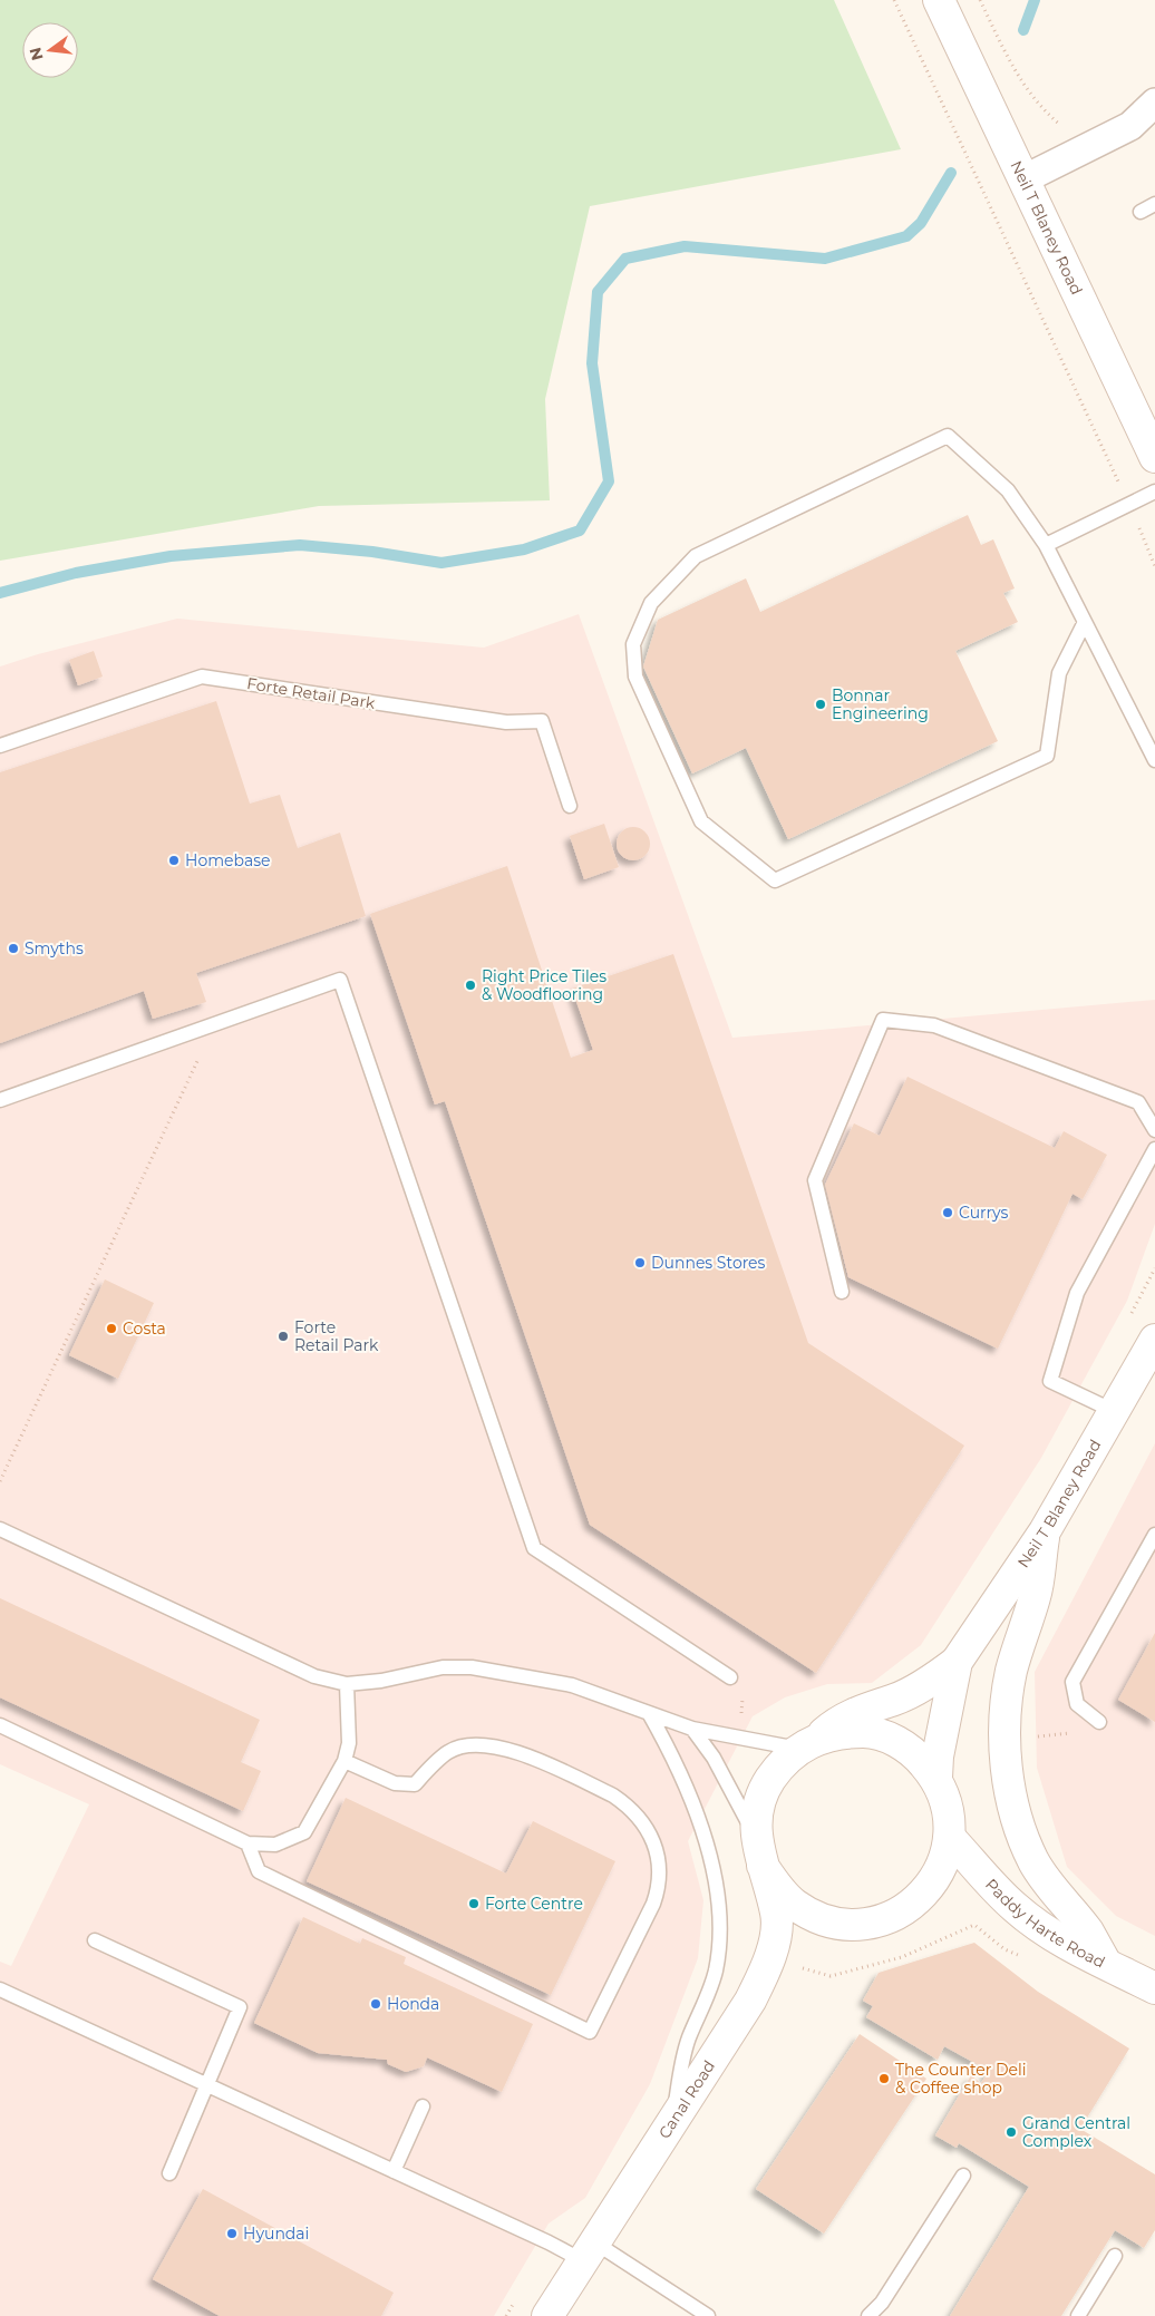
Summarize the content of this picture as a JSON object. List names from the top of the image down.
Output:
{
  "streets": {
    "main road": ["Neil T Blaney Road", "Paddy Harte Road", "Canal Road"],
    "lane": ["Forte Retail Park"]
  },
  "crossings": [
    ["Neil T Blaney Road", "Paddy Harte Road"],
    ["Neil T Blaney Road", "Canal Road"],
    ["Paddy Harte Road", "Canal Road"]
  ],
  "places": [
    "Bonnar Engineering",
    "Homebase",
    "Smyths",
    "Right Price Tiles & Woodflooring",
    "Currys",
    "Dunnes Stores",
    "Costa",
    "Forte Retail Park",
    "Forte Centre",
    "Honda",
    "The Counter Deli & Coffee shop",
    "Grand Central Complex",
    "Hyundai"
  ],
  "north": "left"
}
